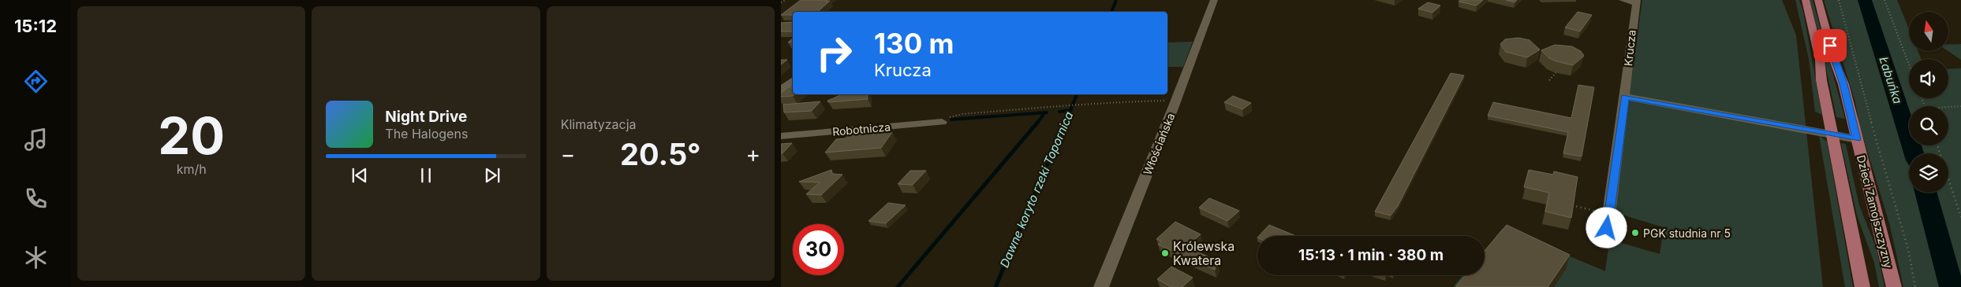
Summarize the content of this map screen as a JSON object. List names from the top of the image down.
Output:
{
  "streets": {
    "main road": ["Dzieci Zamojszczyzny"],
    "street": ["Krucza", "Robotnicza", "Włościańska"]
  },
  "water": ["Łabuńka", "Dawne koryto rzeki Topornica"],
  "places": ["PGK studnia nr 5", "Królewska Kwatera"],
  "north": "top",
  "page": {
    "tabs": "15:12",
    "tile": [
      ["20", "km/h"],
      "Klimatyzacja"
    ],
    "turn": ["130 m", "Krucza"],
    "song": ["Night Drive", "The Halogens"],
    "heat": ["−", "20.5°", "+"],
    "limit": "30",
    "trip": "15:13 · 1 min · 380 m"
  }
}
